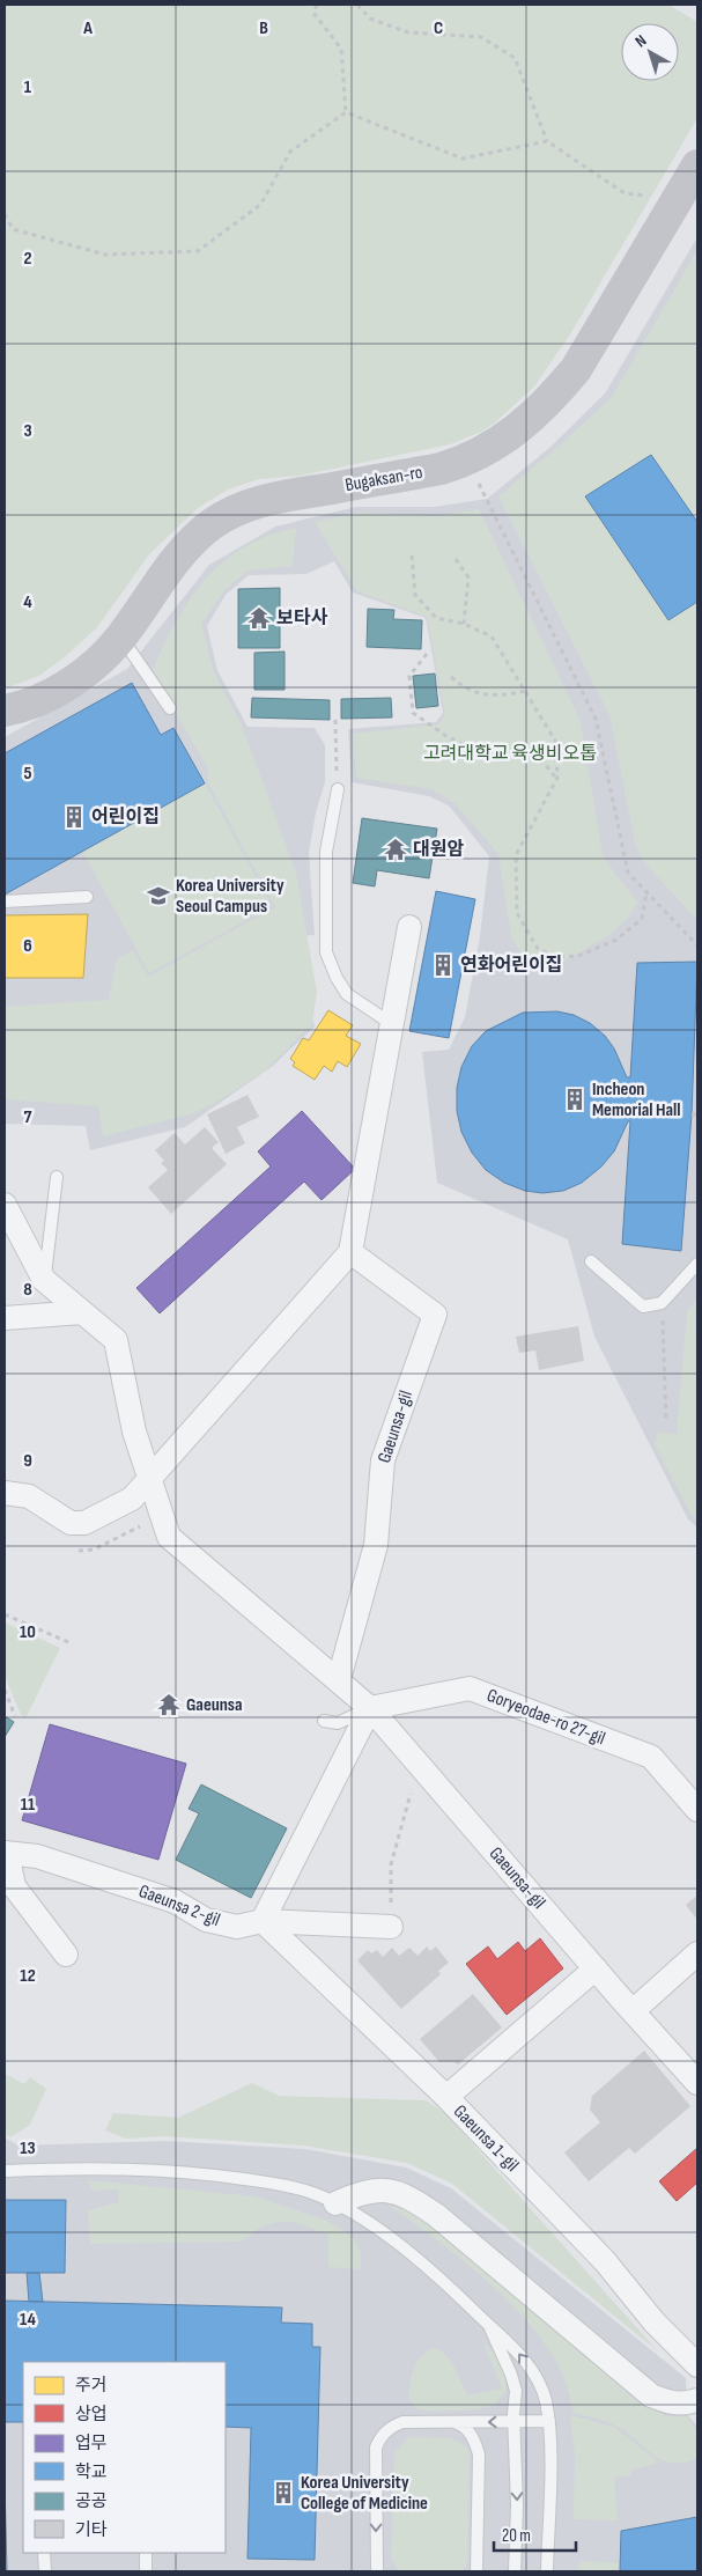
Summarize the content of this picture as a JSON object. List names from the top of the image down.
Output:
{
  "streets": {
    "street": [
      "Bugaksan-ro",
      "Gaeunsa-gil",
      "Goryeodae-ro 27-gil",
      "Gaeunsa 2-gil",
      "Gaeunsa 1-gil"
    ]
  },
  "crossings": [
    ["Gaeunsa-gil", "Goryeodae-ro 27-gil"],
    ["Gaeunsa 2-gil", "Gaeunsa 1-gil"]
  ],
  "parks": ["고려대학교 육생비오톱"],
  "places": {
    "temple": ["보타사", "대원암", "Gaeunsa"],
    "building": [
      "어린이집",
      "연화어린이집",
      "Incheon Memorial Hall",
      "Korea University College of Medicine"
    ],
    "school or university": ["Korea University Seoul Campus"]
  },
  "legend": [
    "주거",
    "상업",
    "업무",
    "학교",
    "공공",
    "기타"
  ],
  "scale_bar": "20 m",
  "north": "top left",
  "grid": {
    "columns": ["A", "B", "C"],
    "rows": [
      "1",
      "2",
      "3",
      "4",
      "5",
      "6",
      "7",
      "8",
      "9",
      "10",
      "11",
      "12",
      "13",
      "14"
    ]
  }
}
